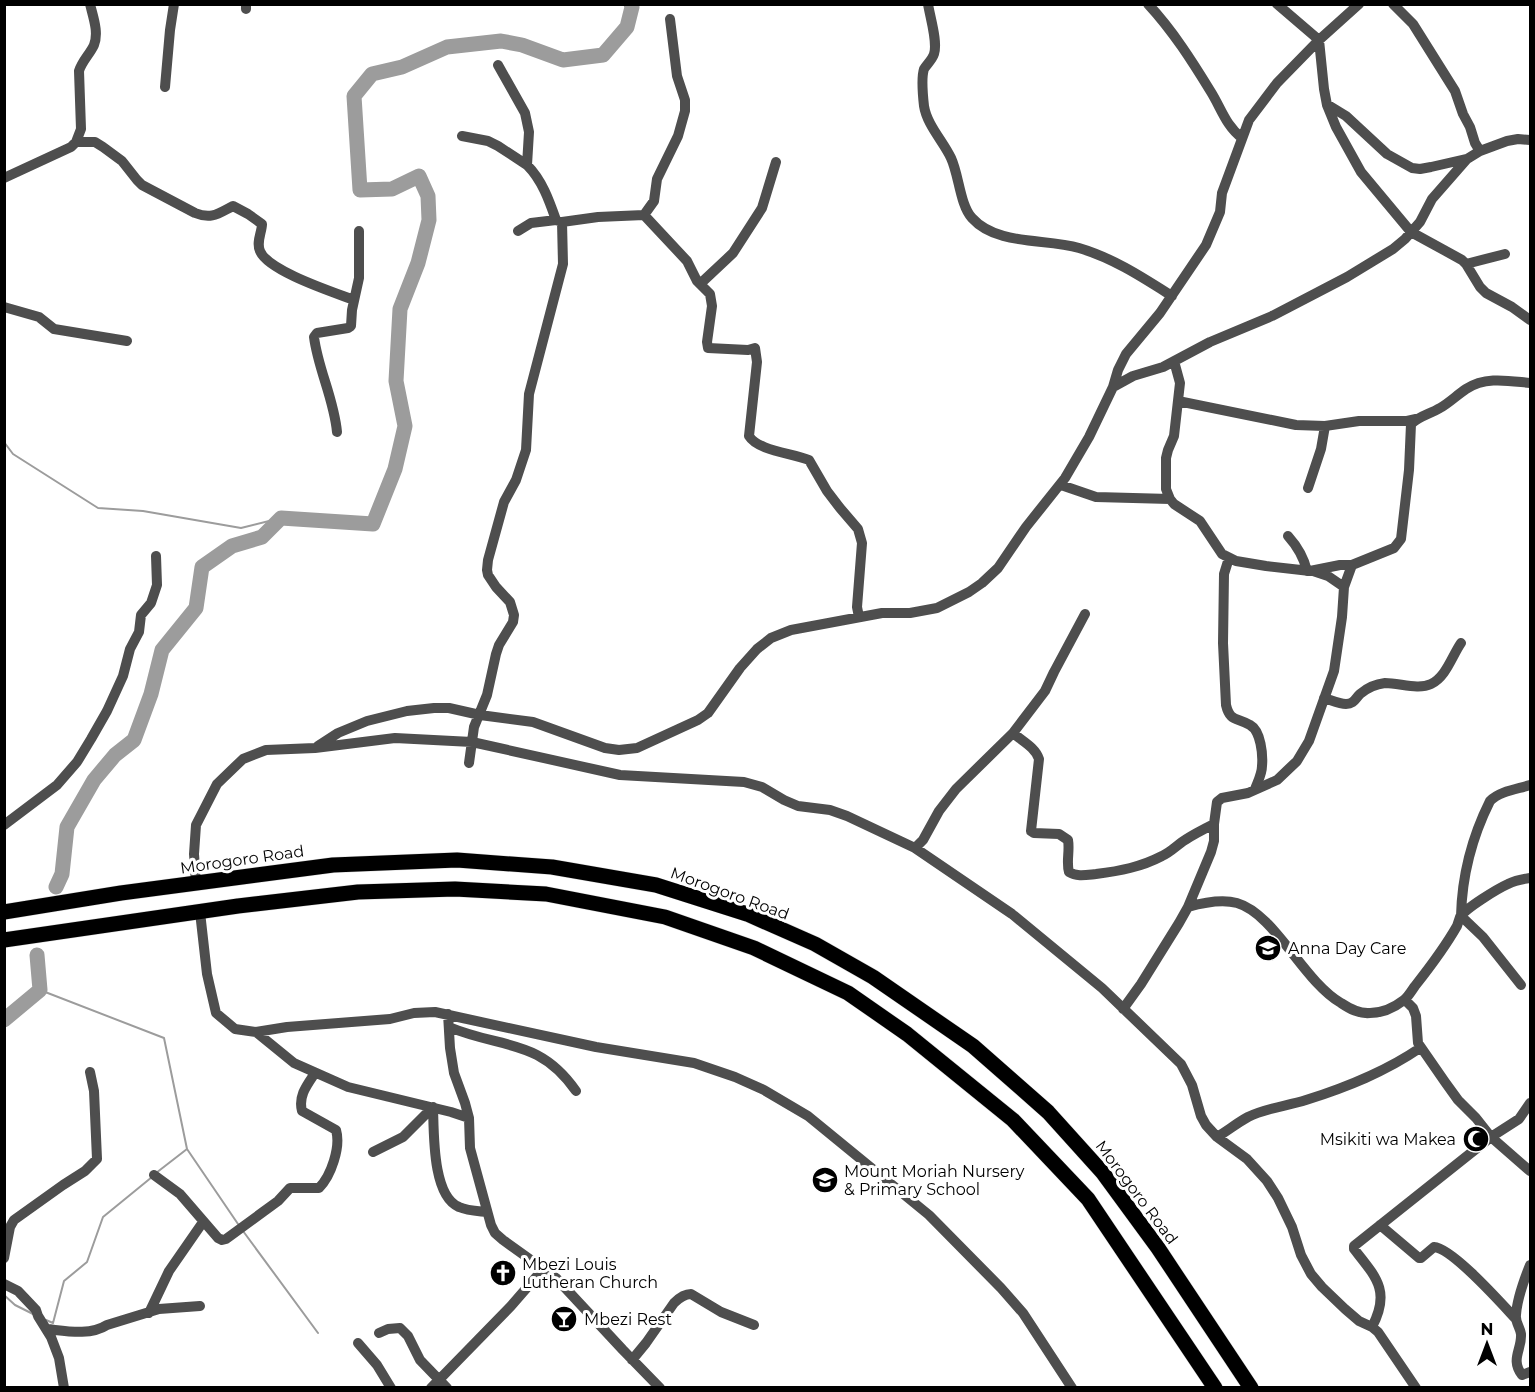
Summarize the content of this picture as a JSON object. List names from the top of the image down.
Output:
{
  "streets": {
    "highway": ["Morogoro Road"]
  },
  "places": {
    "school or university": ["Anna Day Care", "Mount Moriah Nursery & Primary School"],
    "mosque": ["Msikiti wa Makea"],
    "church": ["Mbezi Louis Lutheran Church"],
    "bar": ["Mbezi Rest"]
  },
  "north": "top"
}
